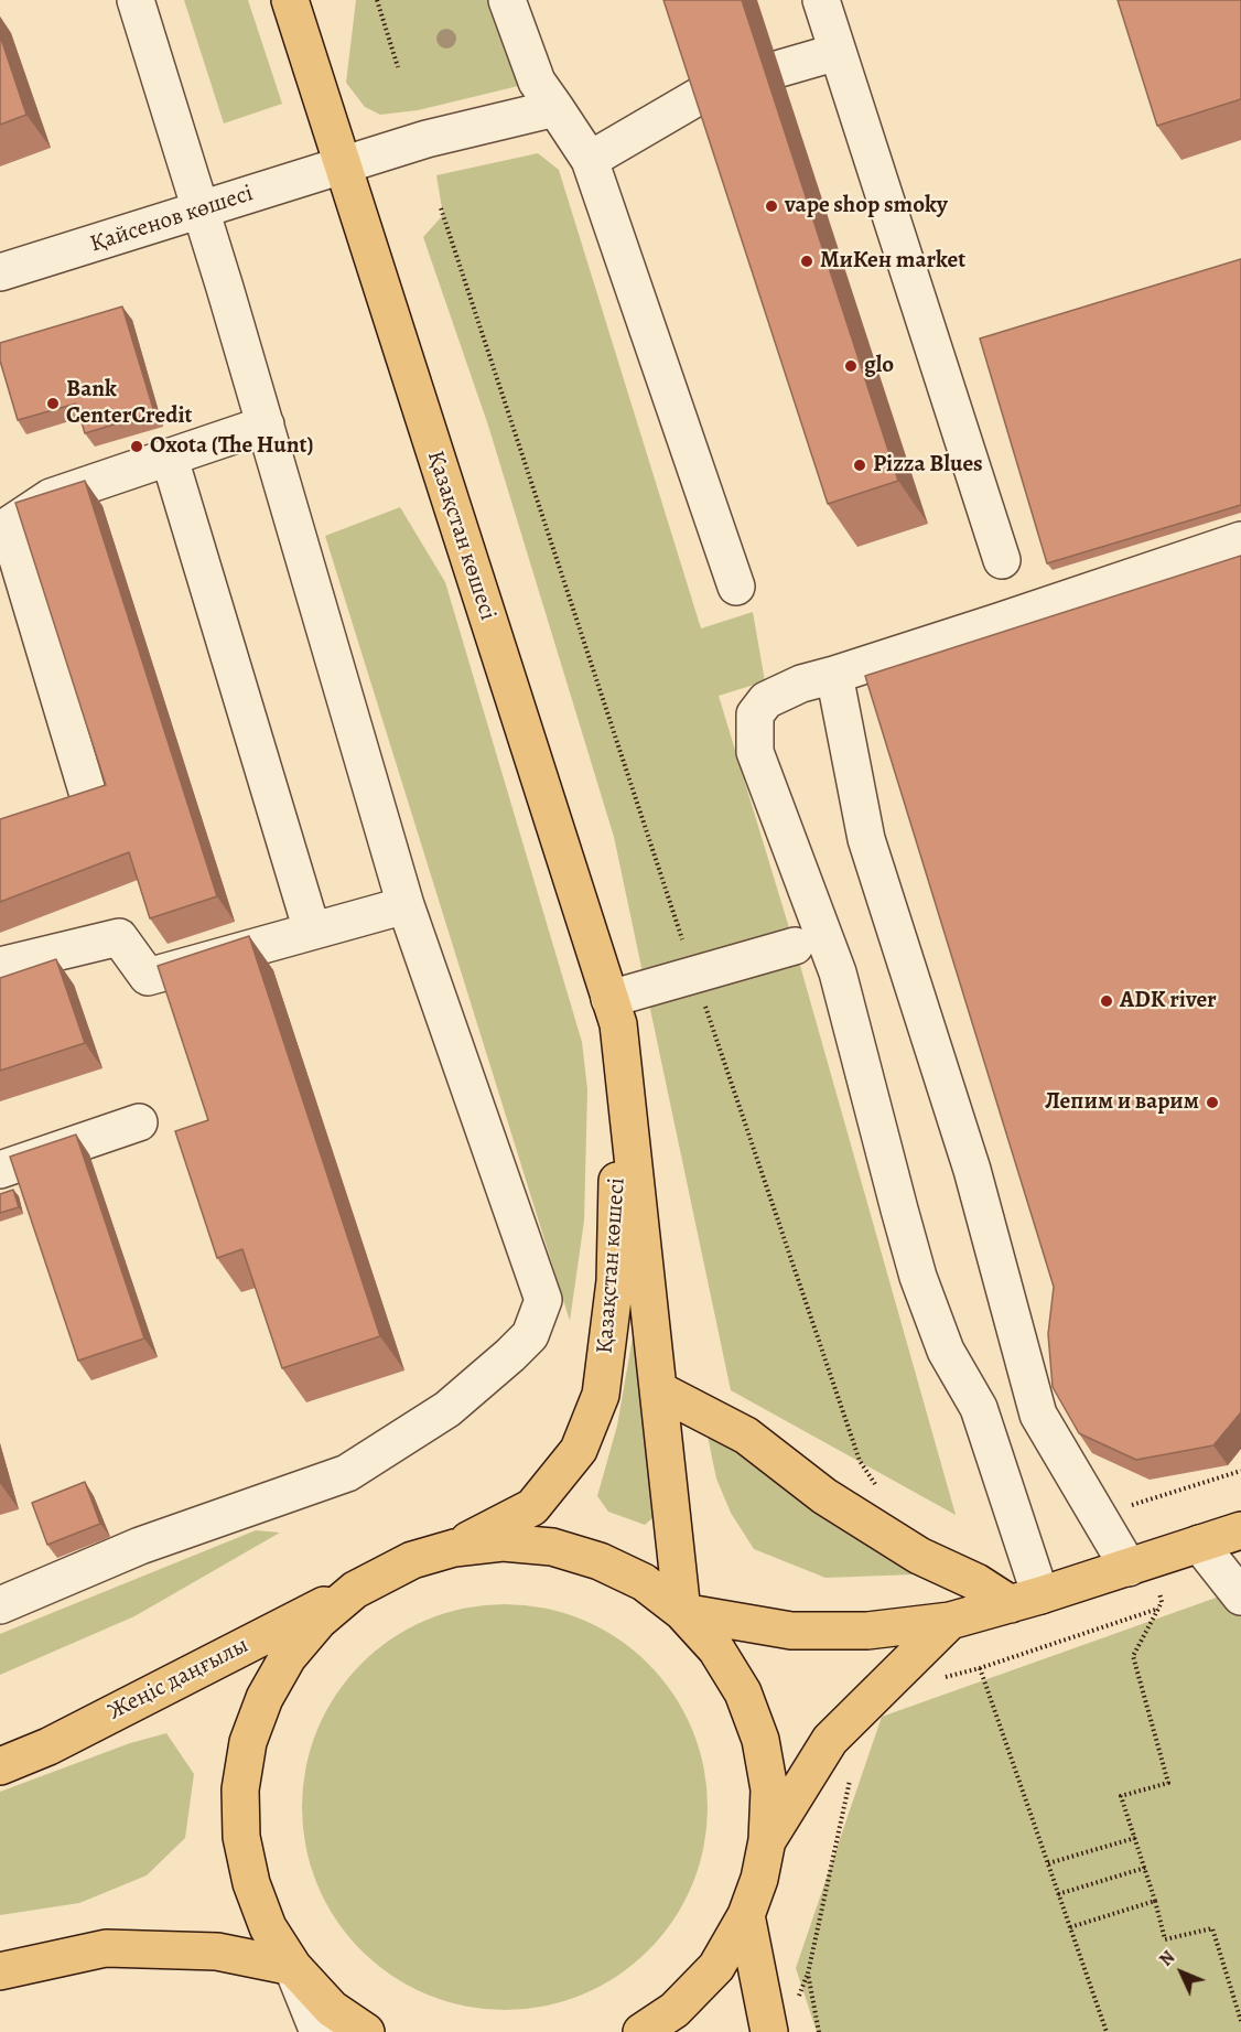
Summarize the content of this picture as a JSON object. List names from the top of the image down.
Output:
{
  "streets": {
    "main road": ["Қазақстан көшесі", "Жеңіс даңғылы"],
    "street": ["Қайсенов көшесі"]
  },
  "crossings": [
    ["Қайсенов көшесі", "Қазақстан көшесі"]
  ],
  "places": [
    "vape shop smoky",
    "МиКен market",
    "glo",
    "Bank CenterCredit",
    "Oxota (The Hunt)",
    "Pizza Blues",
    "ADK river",
    "Лепим и варим"
  ],
  "north": "top left"
}
